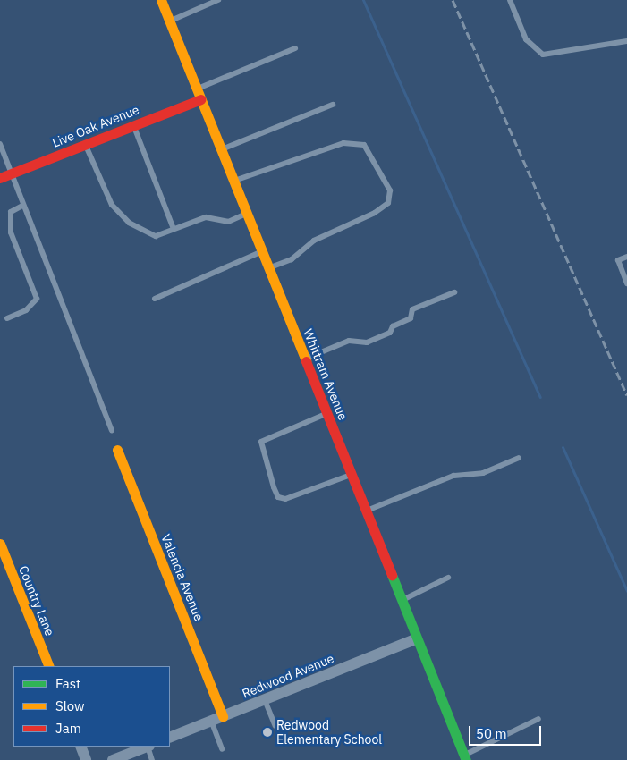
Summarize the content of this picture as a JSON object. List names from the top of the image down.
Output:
{
  "streets": {
    "street": [
      "Live Oak Avenue",
      "Whittram Avenue",
      "Valencia Avenue",
      "Country Lane",
      "Redwood Avenue"
    ]
  },
  "crossings": [
    ["Live Oak Avenue", "Whittram Avenue"],
    ["Whittram Avenue", "Redwood Avenue"],
    ["Valencia Avenue", "Redwood Avenue"]
  ],
  "places": ["Redwood Elementary School"],
  "legend": ["Fast", "Slow", "Jam"],
  "scale_bar": "50 m"
}
